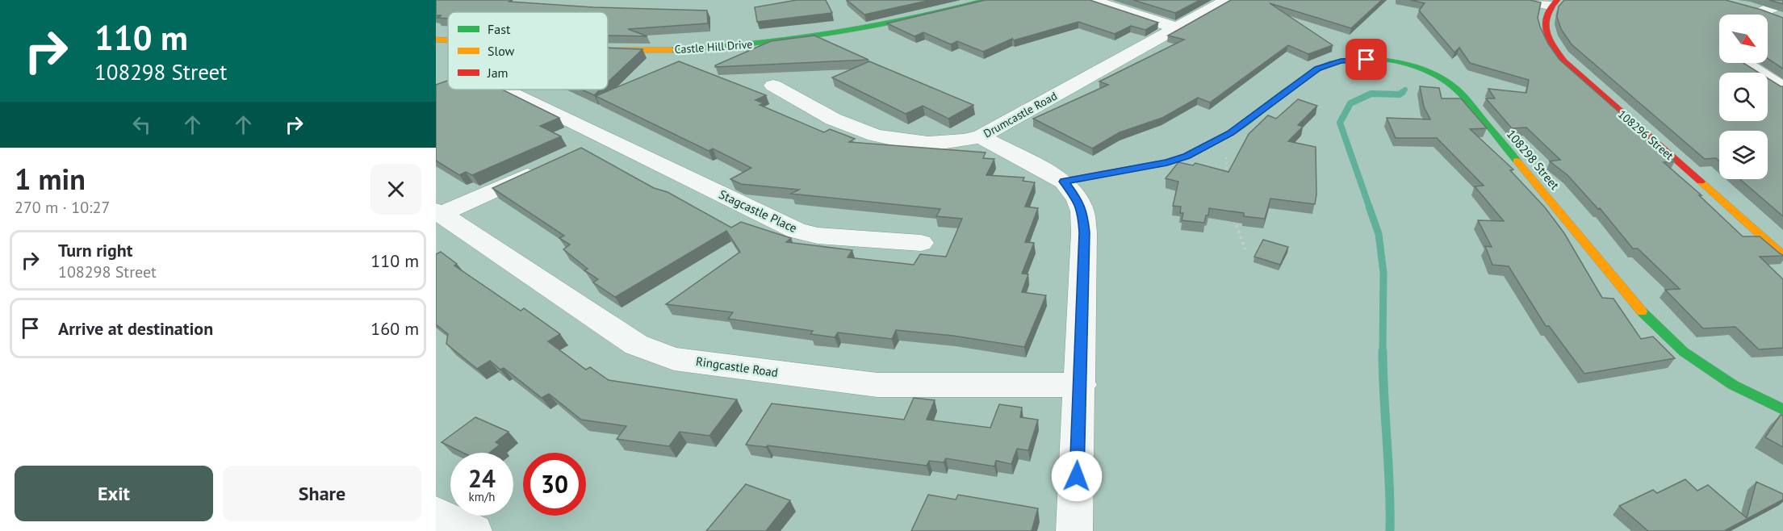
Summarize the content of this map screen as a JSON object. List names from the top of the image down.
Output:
{
  "streets": {
    "street": [
      "Castle Hill Drive",
      "Drumcastle Road",
      "108296 Street",
      "108298 Street",
      "Stagcastle Place",
      "Ringcastle Road"
    ]
  },
  "legend": ["Fast", "Slow", "Jam"],
  "north": "bottom right",
  "page": {
    "turn": ["110 m", "108298 Street"],
    "heading": ["1 min", "270 m · 10:27"],
    "list": [
      {
        "name": "Turn right",
        "note": "108298 Street",
        "value": "110 m"
      },
      {
        "name": "Arrive at destination",
        "value": "160 m"
      }
    ],
    "speed": "24 km/h",
    "limit": "30",
    "buttons": ["Exit", "Share"]
  }
}
